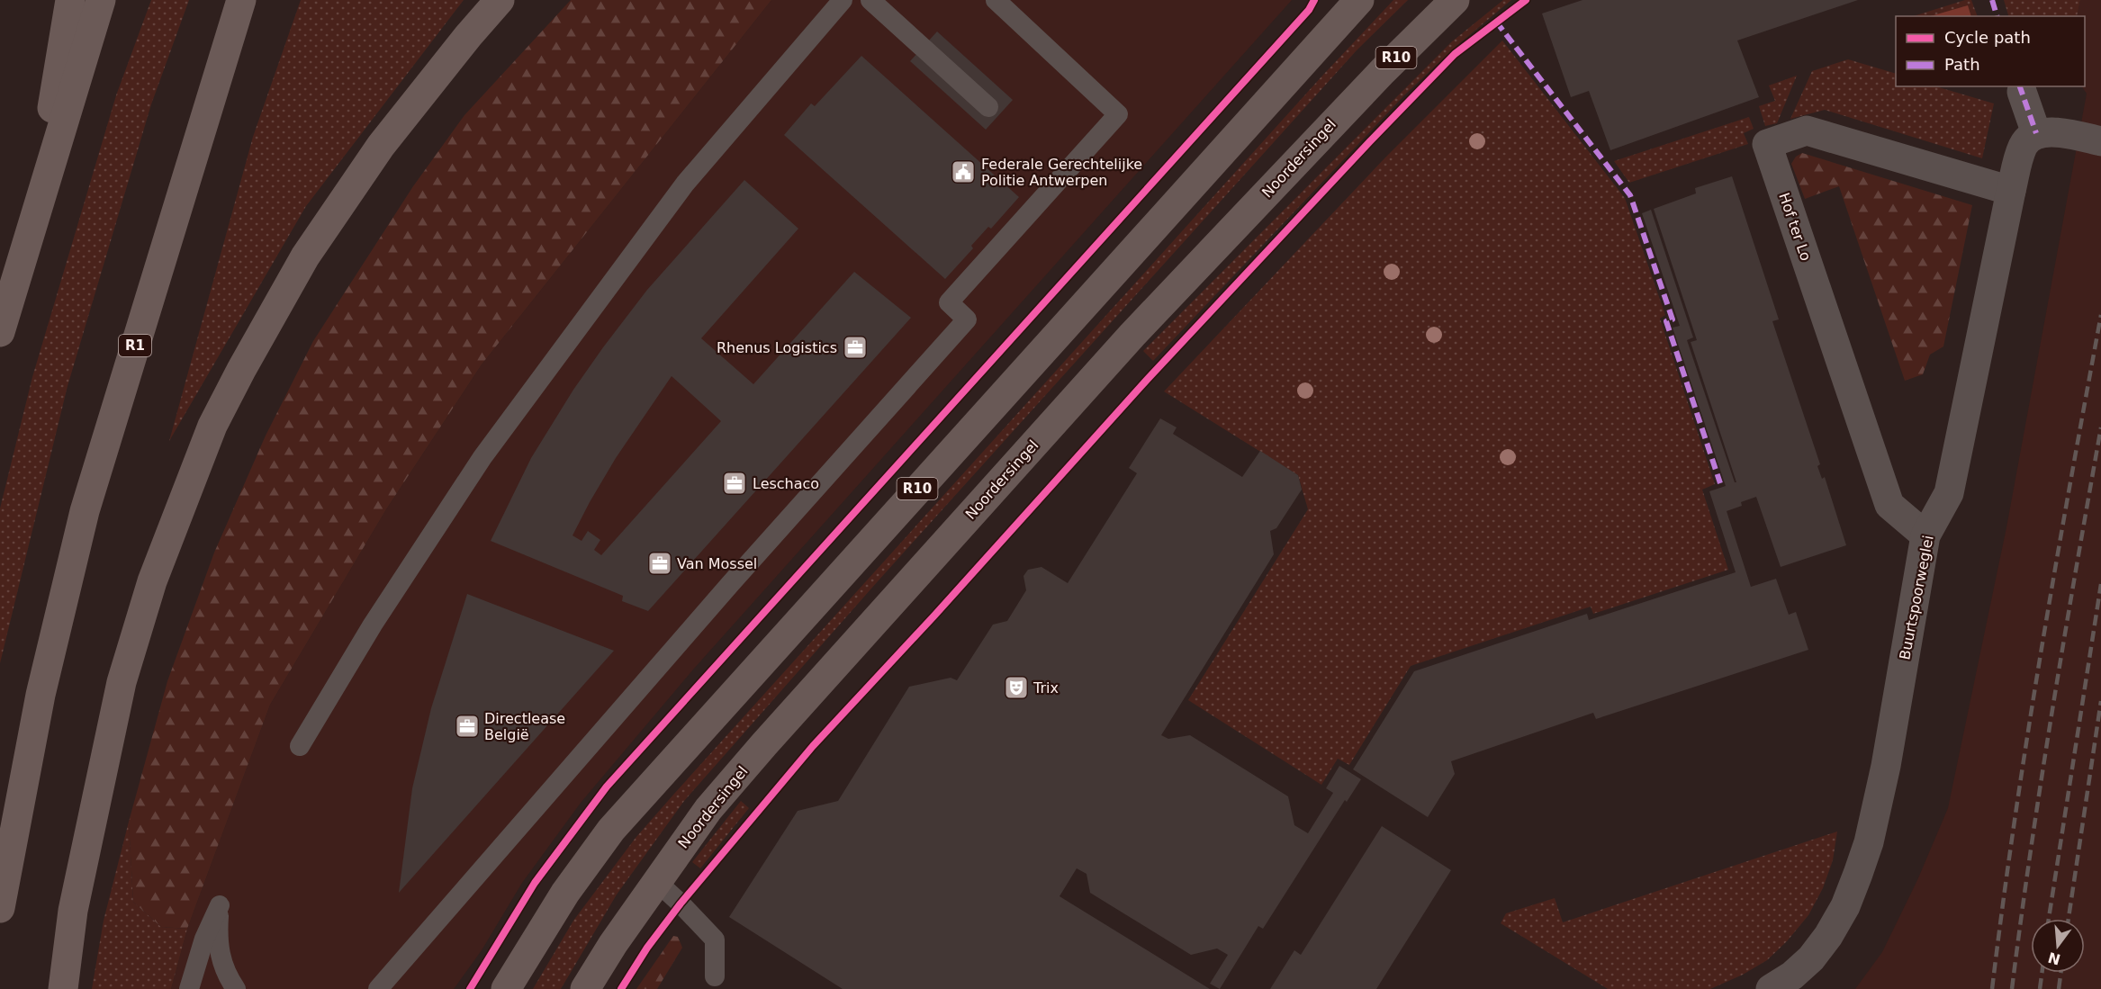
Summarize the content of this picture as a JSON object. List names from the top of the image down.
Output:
{
  "streets": {
    "highway": ["R1"],
    "main road": ["R10", "Noordersingel"],
    "street": ["Hof ter Lo", "Buurtspoorweglei"]
  },
  "crossings": [
    ["Hof ter Lo", "Buurtspoorweglei"]
  ],
  "places": {
    "public building": ["Federale Gerechtelijke Politie Antwerpen"],
    "office": [
      "Rhenus Logistics",
      "Leschaco",
      "Van Mossel",
      "Directlease België"
    ],
    "theatre": ["Trix"]
  },
  "legend": ["Cycle path", "Path"],
  "north": "bottom"
}
